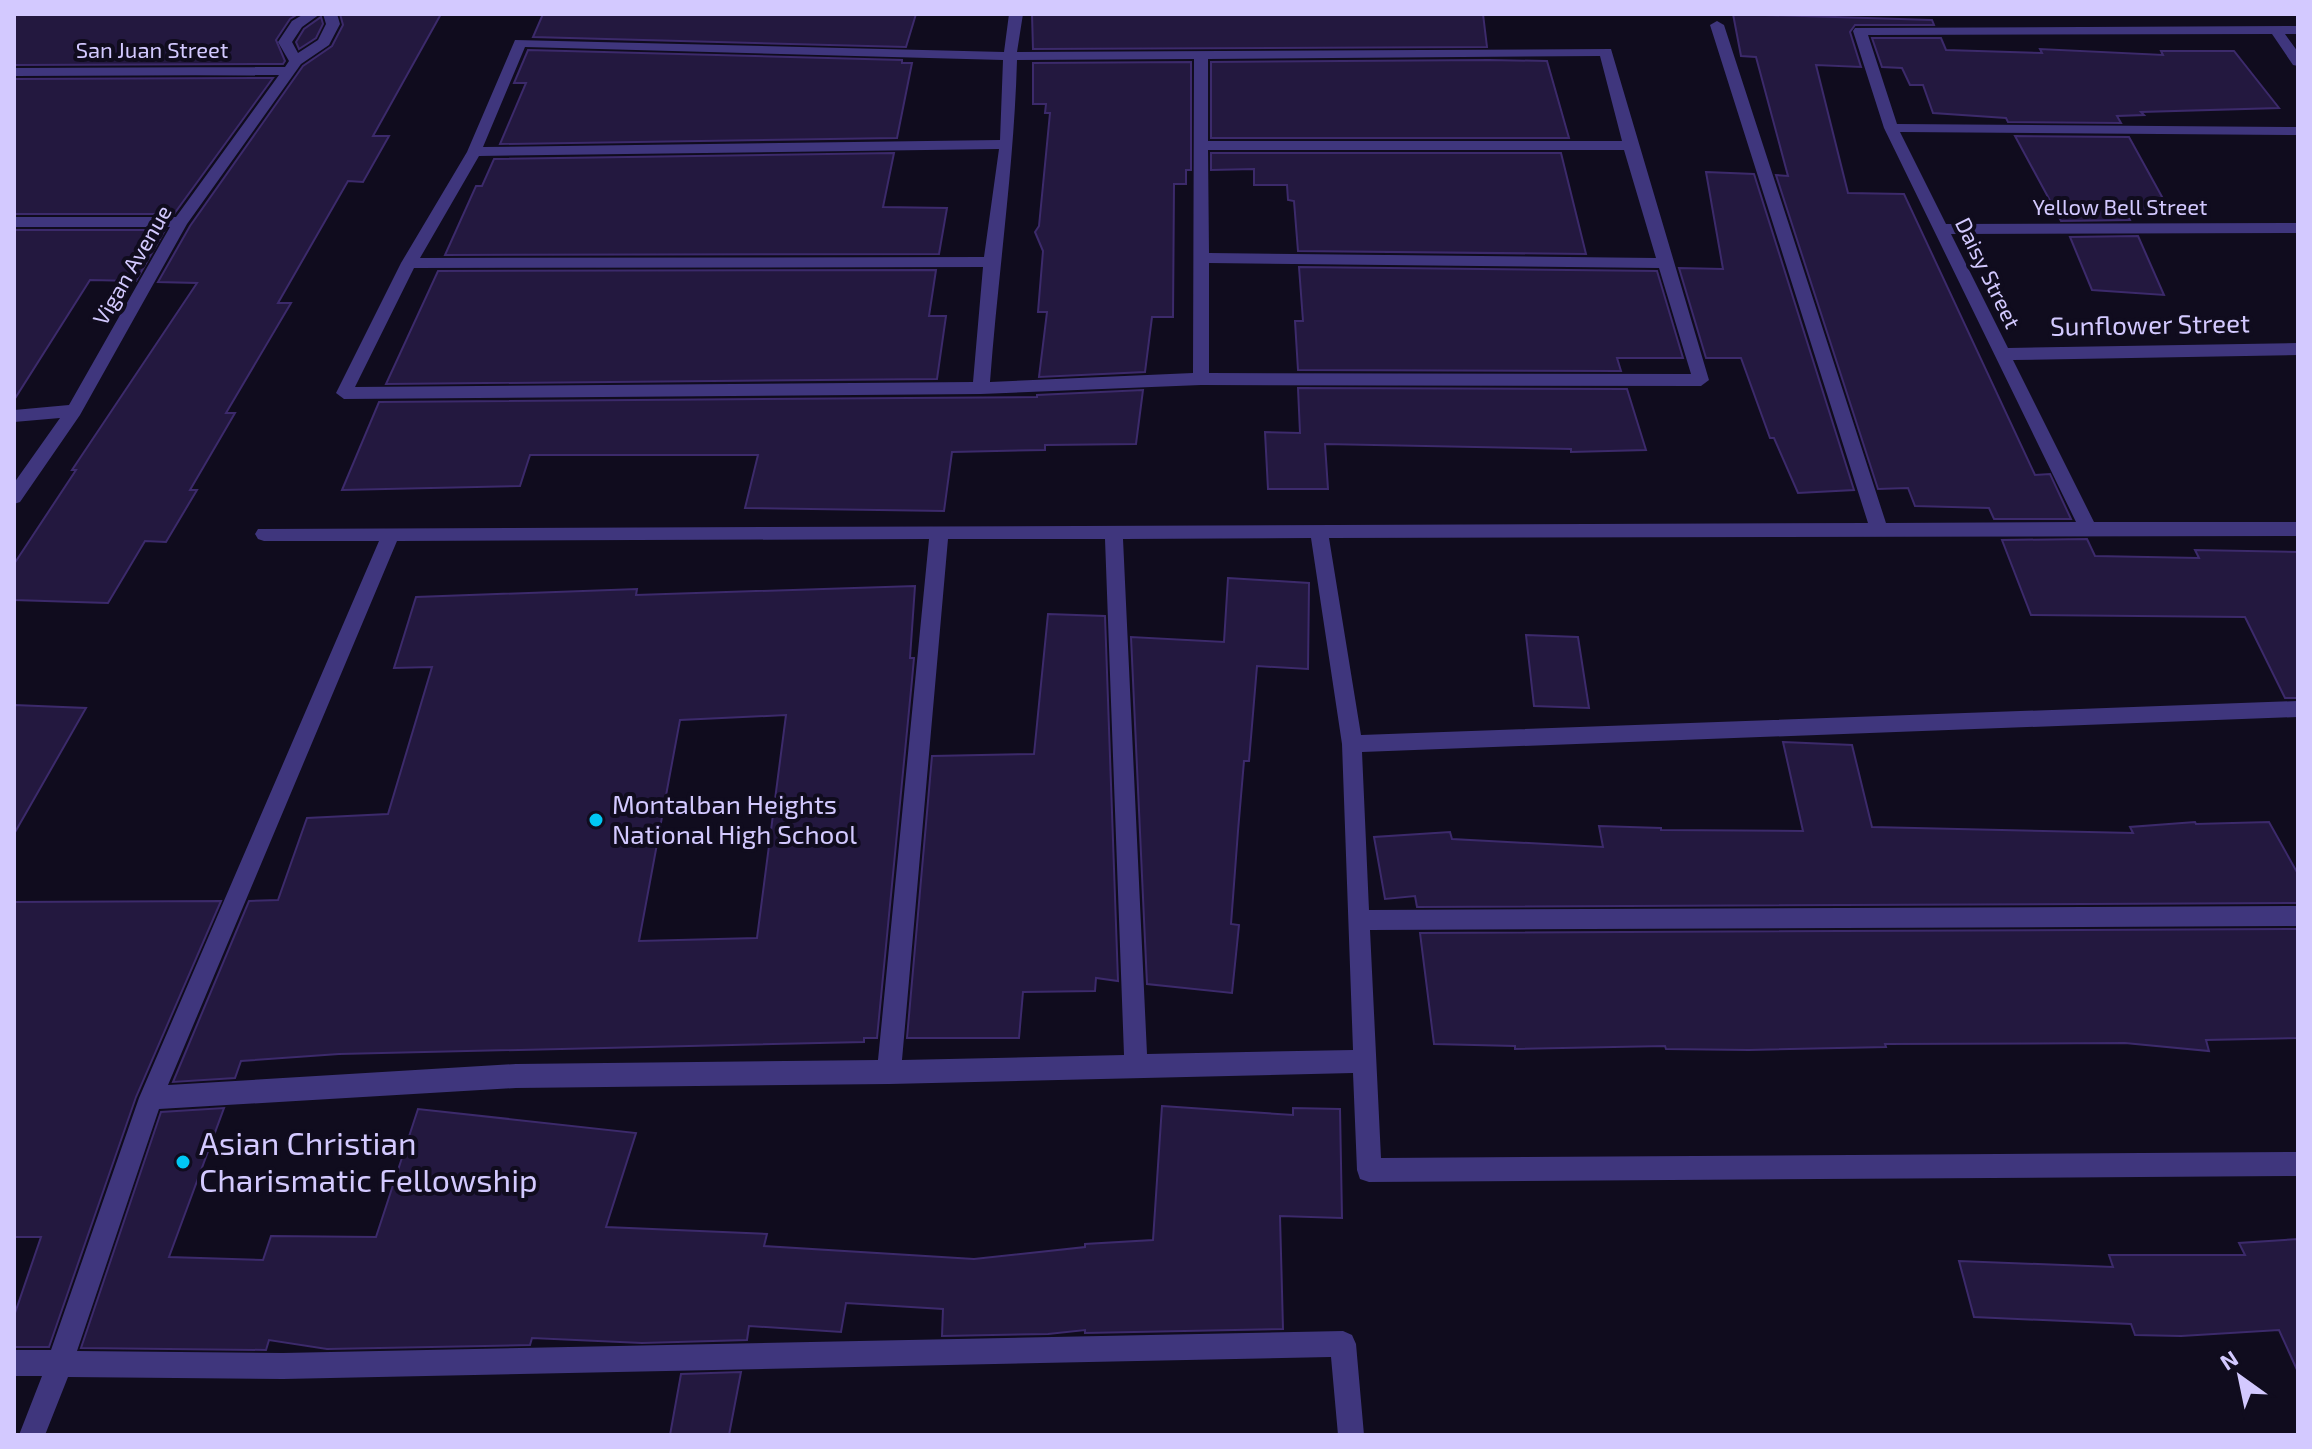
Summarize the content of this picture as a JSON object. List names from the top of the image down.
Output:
{
  "streets": {
    "street": [
      "San Juan Street",
      "Yellow Bell Street",
      "Vigan Avenue",
      "Daisy Street",
      "Sunflower Street"
    ]
  },
  "crossings": [
    ["San Juan Street", "Vigan Avenue"],
    ["Yellow Bell Street", "Daisy Street"],
    ["Daisy Street", "Sunflower Street"]
  ],
  "places": ["Montalban Heights National High School", "Asian Christian Charismatic Fellowship"],
  "north": "top left"
}
